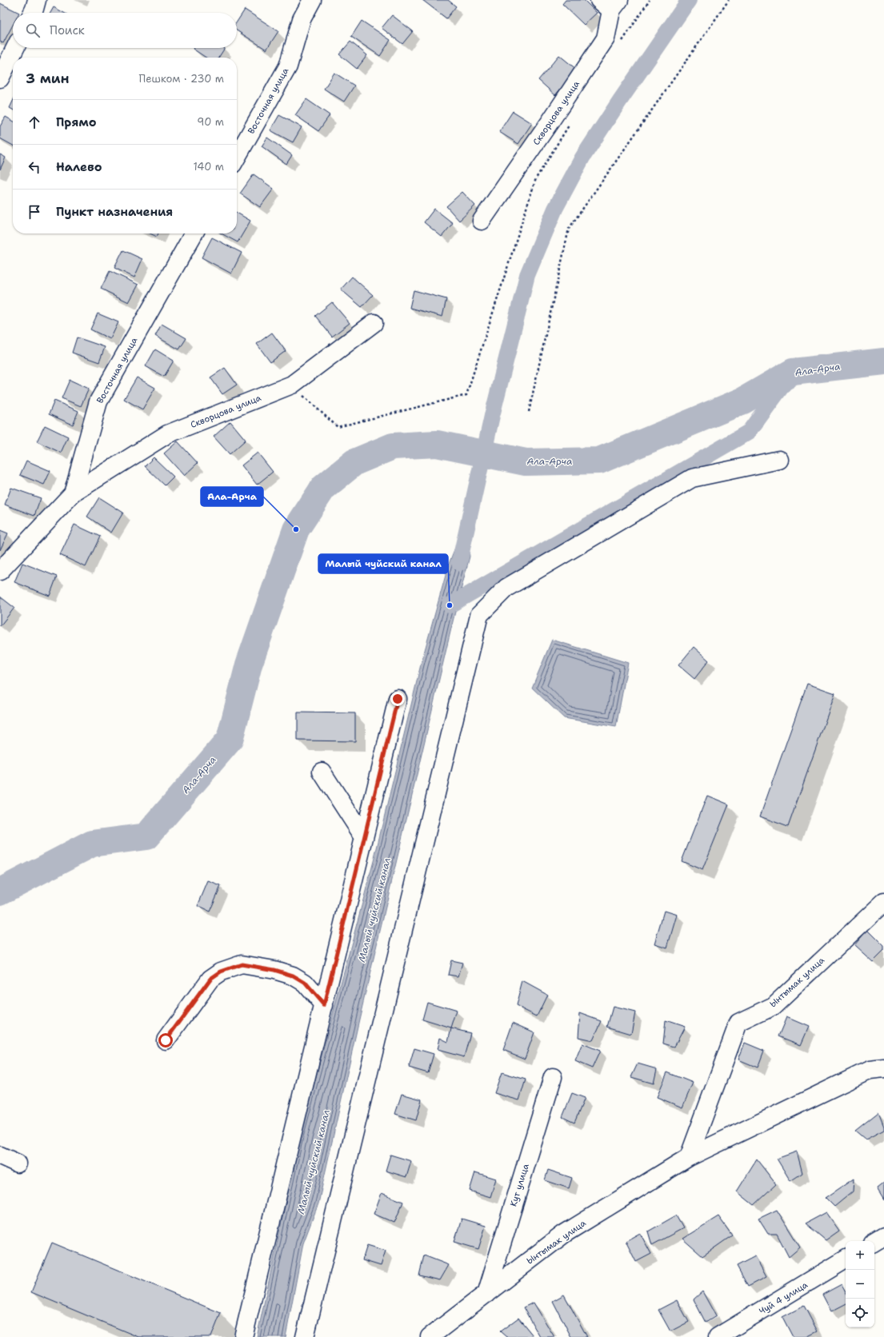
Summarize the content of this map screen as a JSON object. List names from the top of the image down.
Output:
{
  "streets": {
    "street": [
      "Восточная улица",
      "Скворцова улица",
      "Ынтымак улица",
      "Кут улица",
      "Чуй 4 улица"
    ]
  },
  "crossings": [
    ["Восточная улица", "Скворцова улица"],
    ["Ынтымак улица", "Кут улица"]
  ],
  "water": ["Ала-Арча", "Малый чуйский канал"],
  "places": ["Ала-Арча", "Малый чуйский канал"],
  "page": {
    "search": "Поиск",
    "heading": ["3 мин", "Пешком · 230 m"],
    "list": [
      ["Прямо", "90 m"],
      ["Налево", "140 m"],
      "Пункт назначения"
    ],
    "map_buttons": ["+", "−"]
  }
}
